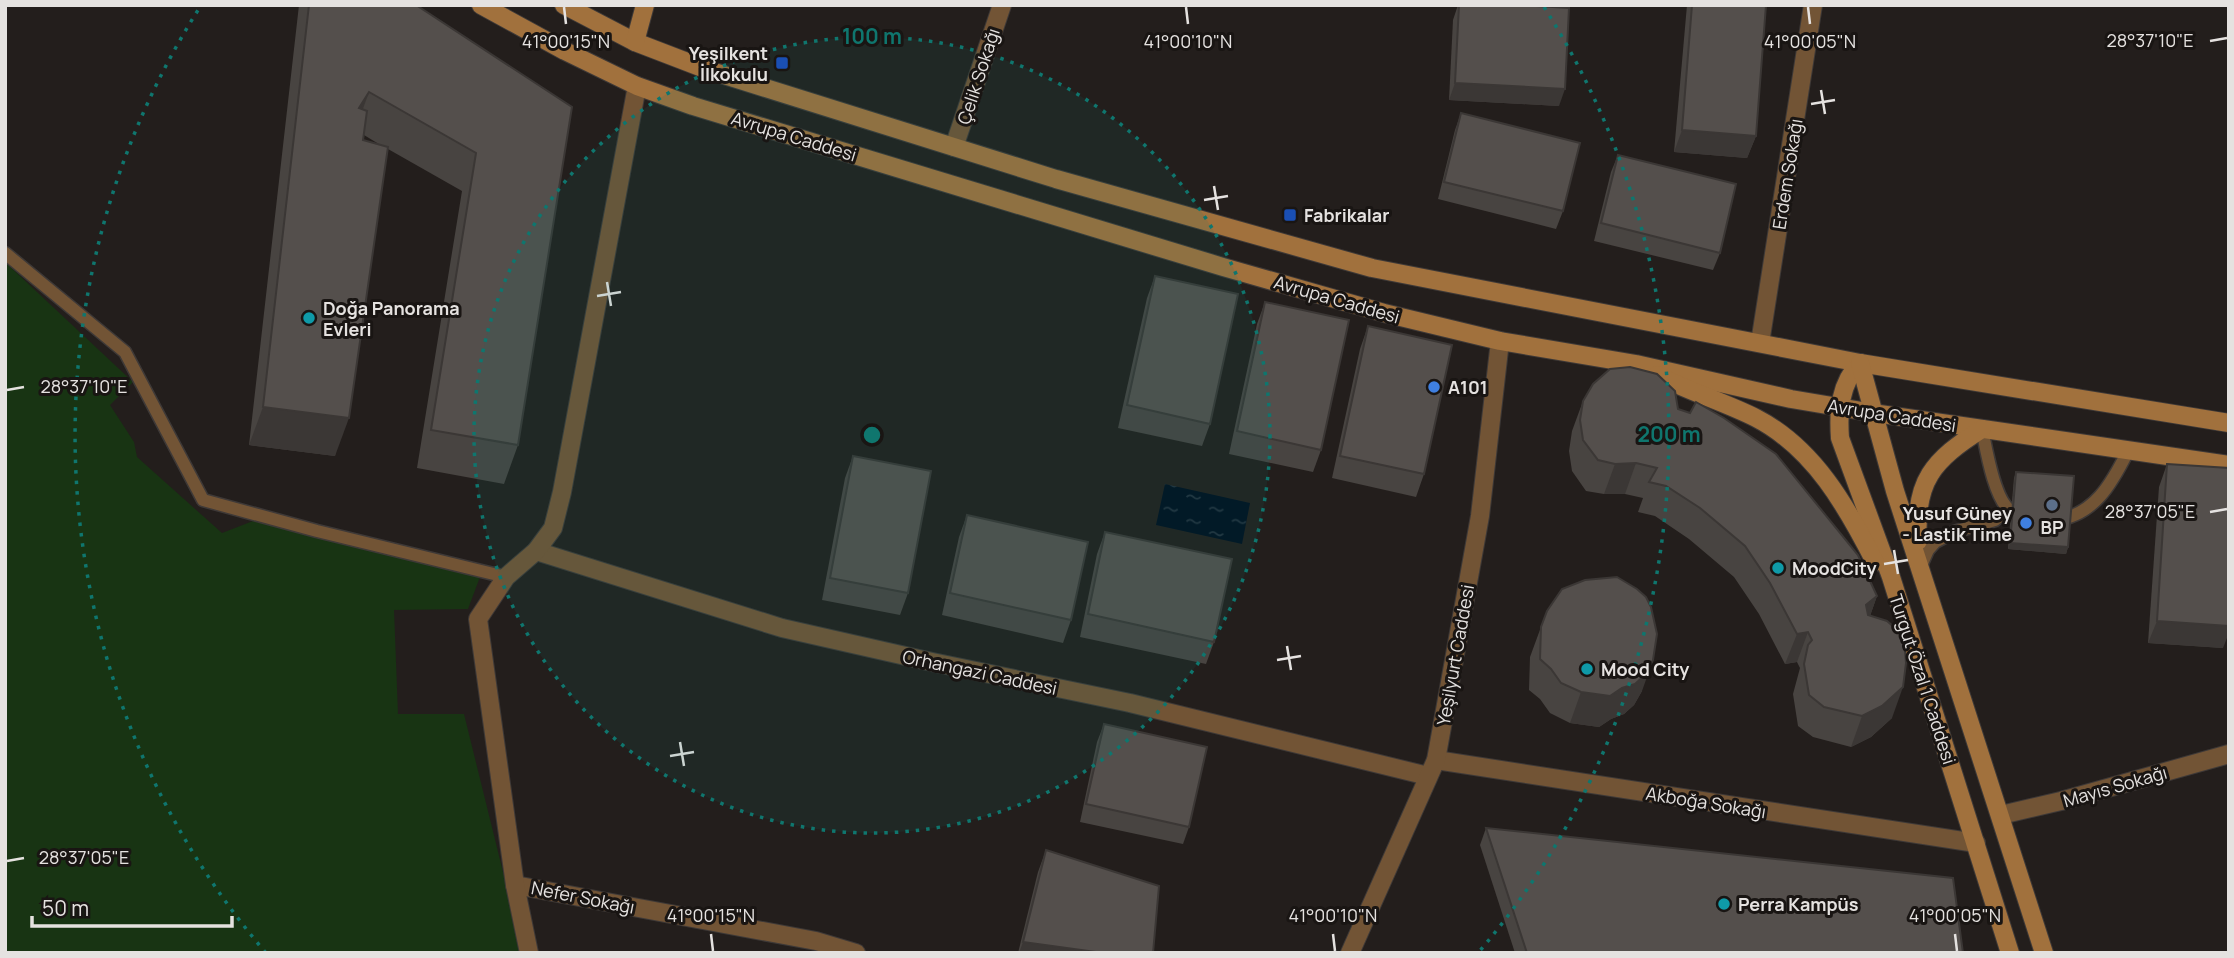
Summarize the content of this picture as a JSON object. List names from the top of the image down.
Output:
{
  "streets": {
    "main road": ["Avrupa Caddesi", "Turgut Özal 1 Caddesi"],
    "street": [
      "Çelik Sokağı",
      "Erdem Sokağı",
      "Yeşilyurt Caddesi",
      "Orhangazi Caddesi",
      "Mayıs Sokağı",
      "Akboğa Sokağı",
      "Nefer Sokağı"
    ]
  },
  "crossings": [
    ["Çelik Sokağı", "Avrupa Caddesi"],
    ["Avrupa Caddesi", "Erdem Sokağı"],
    ["Avrupa Caddesi", "Yeşilyurt Caddesi"],
    ["Avrupa Caddesi", "Turgut Özal 1 Caddesi"],
    ["Yeşilyurt Caddesi", "Orhangazi Caddesi"],
    ["Yeşilyurt Caddesi", "Akboğa Sokağı"],
    ["Orhangazi Caddesi", "Akboğa Sokağı"],
    ["Turgut Özal 1 Caddesi", "Mayıs Sokağı"],
    ["Turgut Özal 1 Caddesi", "Akboğa Sokağı"]
  ],
  "places": {
    "transit": ["Yeşilkent İlkokulu", "Fabrikalar"],
    "other": [
      "Doğa Panorama Evleri",
      "A101",
      "BP",
      "Yusuf Güney - Lastik Time",
      "MoodCity",
      "Mood City",
      "Perra Kampüs"
    ]
  },
  "scale_bar": "50 m",
  "coordinates": [
    "28°37'10\"E",
    "41°00'15\"N",
    "41°00'10\"N",
    "41°00'05\"N",
    "28°37'05\"E"
  ],
  "rings": ["100 m", "200 m"]
}
